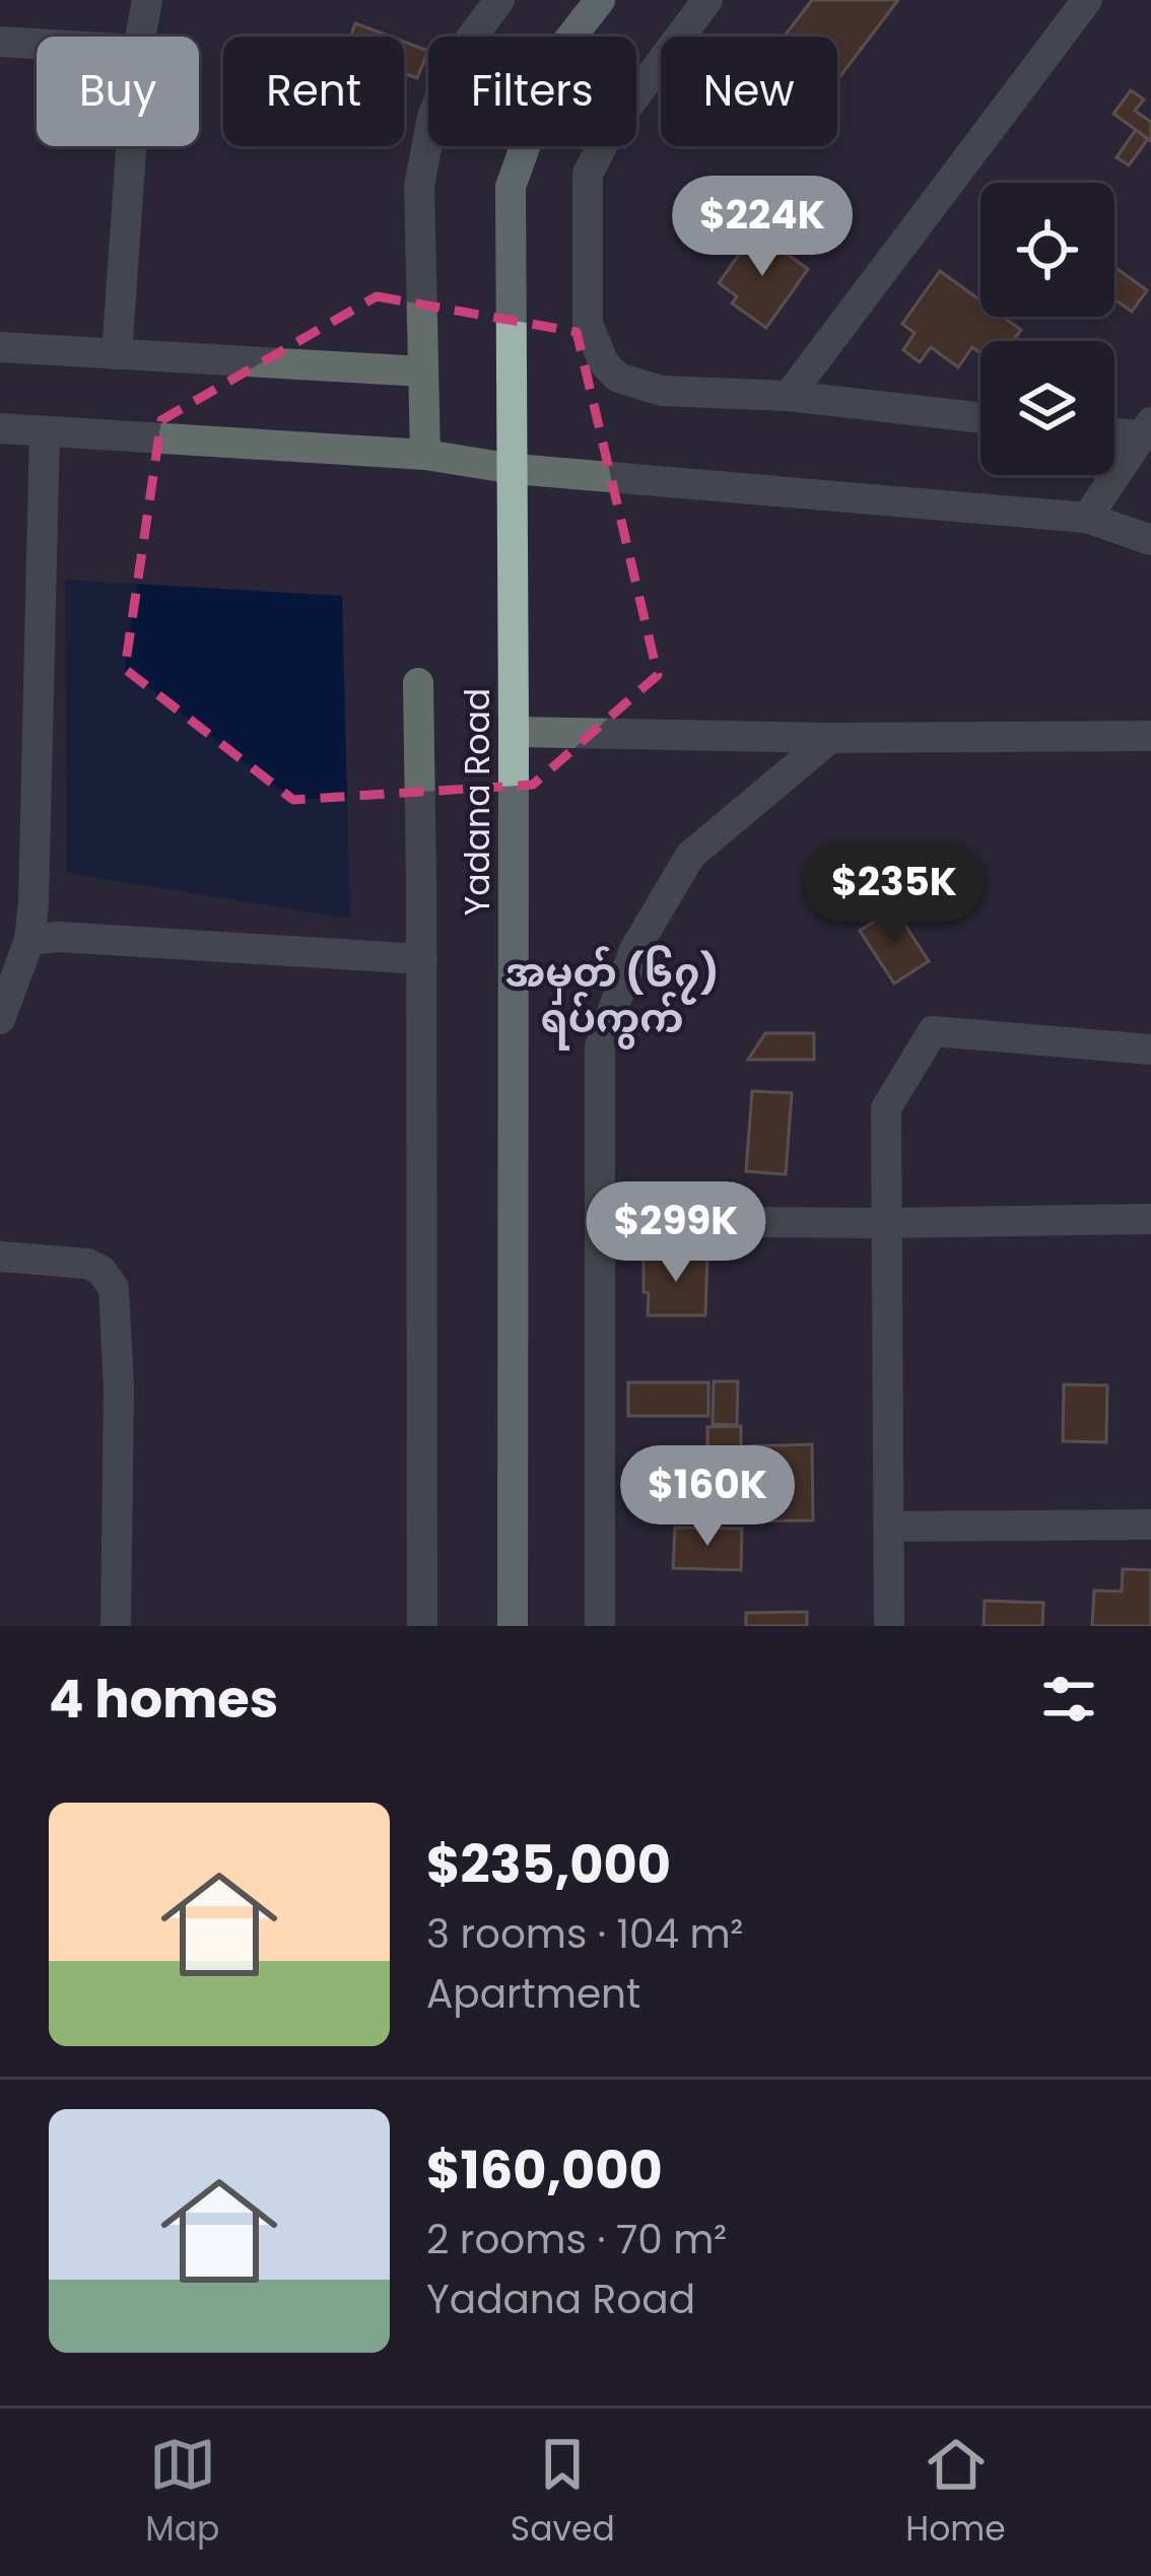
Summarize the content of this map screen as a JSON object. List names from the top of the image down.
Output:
{
  "streets": {
    "main road": ["Yadana Road"]
  },
  "districts": ["အမှတ် (၆၇) ရပ်ကွက်"],
  "page": {
    "chip": [
      "Buy",
      "Rent",
      "Filters",
      "New"
    ],
    "price": [
      "$224K",
      "$235K",
      "$299K",
      "$160K"
    ],
    "heading": "4 homes",
    "list": [
      {
        "name": "$235,000",
        "note": "3 rooms · 104 m² · Apartment"
      },
      {
        "name": "$160,000",
        "note": "2 rooms · 70 m² · Yadana Road"
      }
    ],
    "tabs": ["Map", "Saved", "Home"]
  }
}
